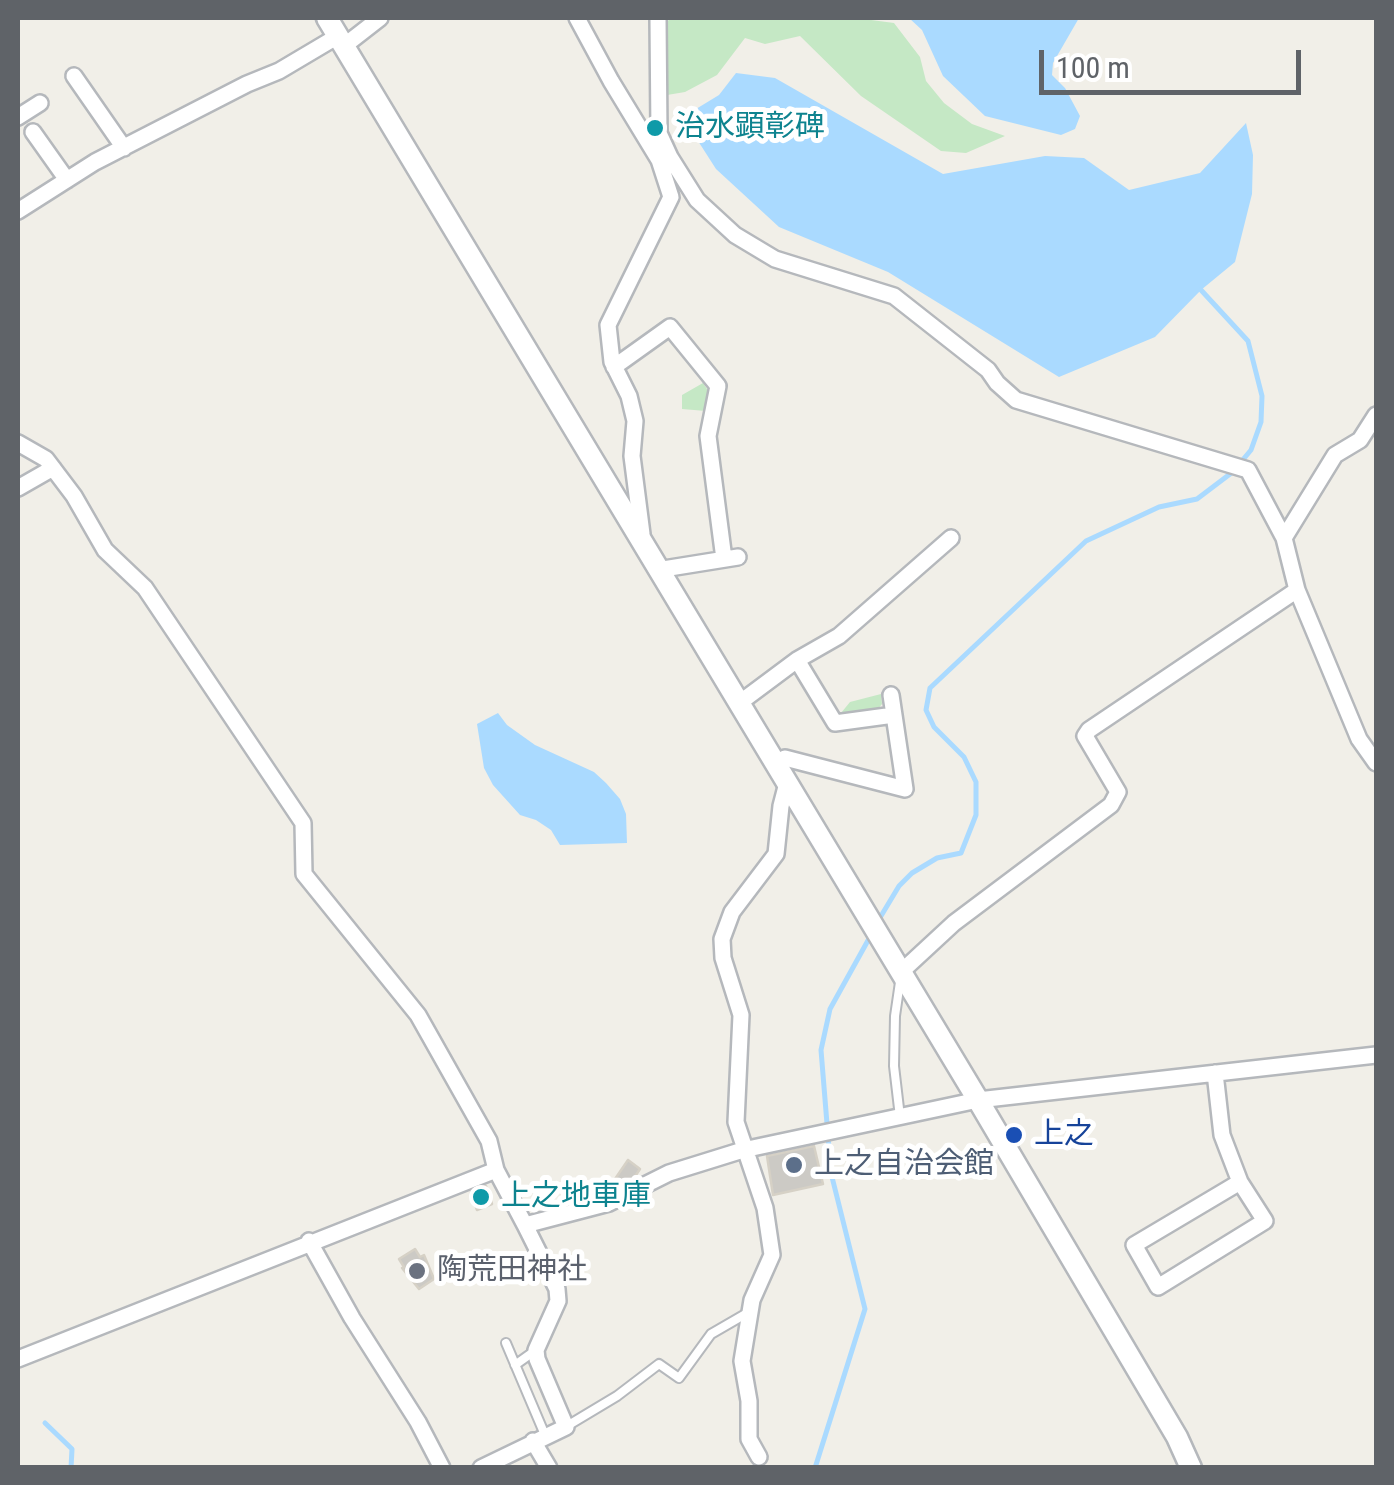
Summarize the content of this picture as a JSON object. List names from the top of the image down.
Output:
{
  "places": [
    "治水顕彰碑",
    "上之",
    "上之自治会館",
    "上之地車庫",
    "陶荒田神社"
  ],
  "scale_bar": "100 m"
}
